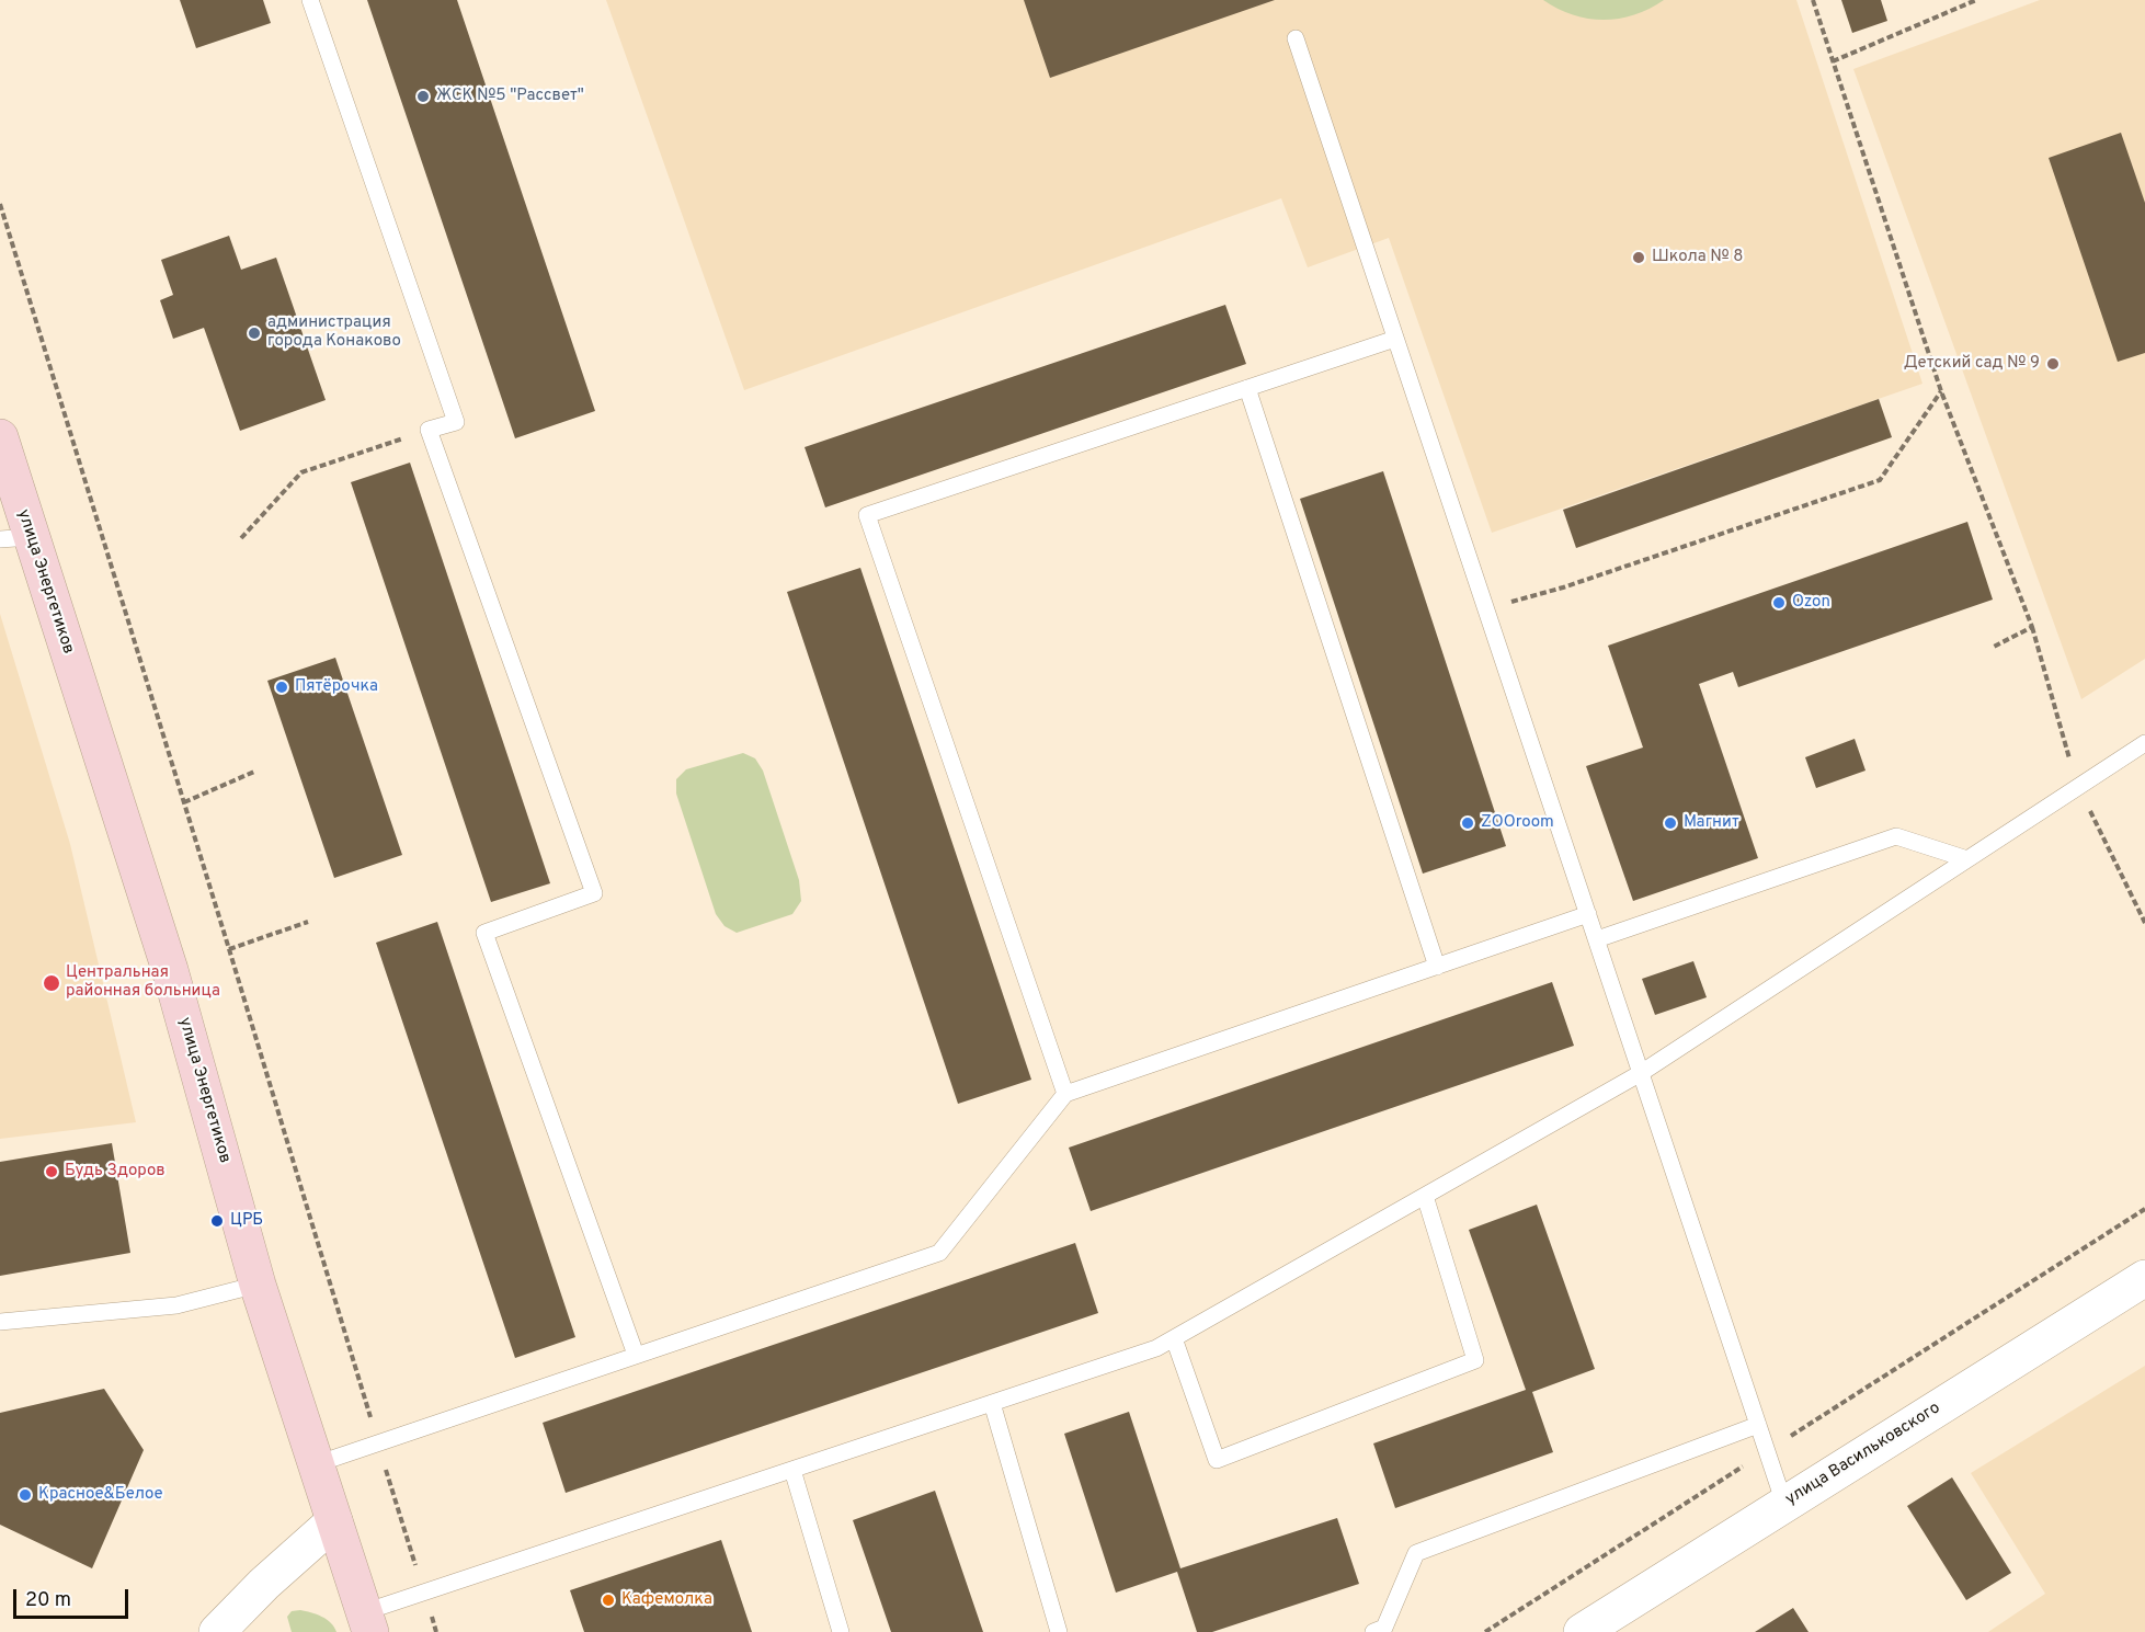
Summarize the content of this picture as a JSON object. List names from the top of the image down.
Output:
{
  "streets": {
    "main road": ["улица Энергетиков"],
    "street": ["улица Васильковского"]
  },
  "places": [
    "ЖСК №5 \"Рассвет\"",
    "Школа № 8",
    "администрация города Конаково",
    "Детский сад № 9",
    "Ozon",
    "Пятёрочка",
    "ZOOroom",
    "Магнит",
    "Центральная районная больница",
    "Будь Здоров",
    "ЦРБ",
    "Красное&Белое",
    "Кафемолка"
  ],
  "scale_bar": "20 m"
}
